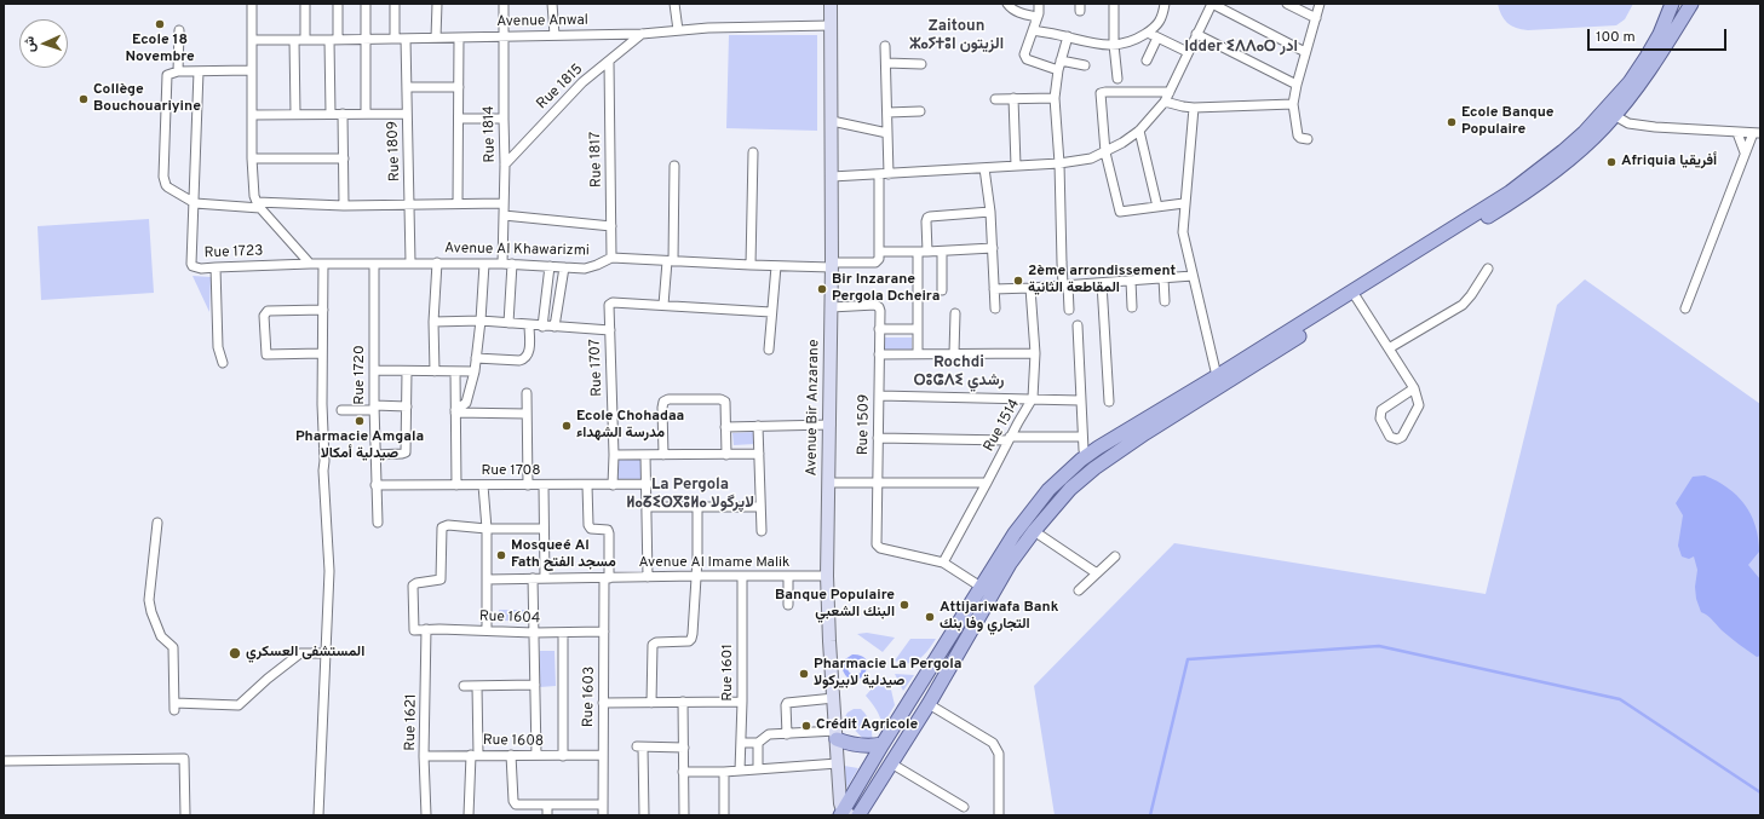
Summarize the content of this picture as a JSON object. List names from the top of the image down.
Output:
{
  "streets": {
    "street": [
      "Avenue Anwal",
      "Rue 1815",
      "Rue 1814",
      "Rue 1809",
      "Rue 1817",
      "Avenue Al Khawarizmi",
      "Rue 1723",
      "Rue 1707",
      "Rue 1720",
      "Avenue Bir Anzarane",
      "Rue 1509",
      "Rue 1514",
      "Rue 1708",
      "Avenue Al Imame Malik",
      "Rue 1604",
      "Rue 1601",
      "Rue 1603",
      "Rue 1621",
      "Rue 1608"
    ]
  },
  "crossings": [
    ["Avenue Anwal", "Rue 1815"],
    ["Avenue Anwal", "Rue 1814"],
    ["Avenue Anwal", "Rue 1809"],
    ["Avenue Anwal", "Avenue Bir Anzarane"],
    ["Rue 1815", "Rue 1814"],
    ["Rue 1815", "Rue 1817"],
    ["Rue 1814", "Avenue Al Khawarizmi"],
    ["Rue 1809", "Avenue Al Khawarizmi"],
    ["Rue 1817", "Avenue Al Khawarizmi"],
    ["Avenue Al Khawarizmi", "Rue 1723"],
    ["Avenue Al Khawarizmi", "Rue 1720"],
    ["Avenue Al Khawarizmi", "Avenue Bir Anzarane"],
    ["Rue 1707", "Rue 1708"],
    ["Rue 1720", "Rue 1708"],
    ["Avenue Bir Anzarane", "Rue 1509"],
    ["Avenue Bir Anzarane", "Avenue Al Imame Malik"],
    ["Rue 1509", "Rue 1514"],
    ["Rue 1708", "Rue 1603"],
    ["Avenue Al Imame Malik", "Rue 1601"],
    ["Avenue Al Imame Malik", "Rue 1603"],
    ["Rue 1604", "Rue 1603"],
    ["Rue 1604", "Rue 1621"],
    ["Rue 1603", "Rue 1608"],
    ["Rue 1621", "Rue 1608"]
  ],
  "districts": [
    "Zaitoun ⵣⴰⵢⵜⵓⵏ الزيتون",
    "Idder ⵉⴷⴷⴰⵔ ادر",
    "Rochdi ⵔⵓⵛⴷⵉ رشدي",
    "La Pergola ⵍⴰⵒⵉⵔⴳⵓⵍⴰ لاپرگولا"
  ],
  "places": [
    "Ecole 18 Novembre",
    "Collège Bouchouariyine",
    "Ecole Banque Populaire",
    "Afriquia أفريقيا",
    "2ème arrondissement المقاطعة الثانية",
    "Bir Inzarane Pergola Dcheira",
    "Pharmacie Amgala صيدلية أمكالا",
    "Ecole Chohadaa مدرسة الشهداء",
    "Mosqueé Al Fath مسجد الفتح",
    "Banque Populaire البنك الشعبي",
    "Attijariwafa Bank التجاري وفا بنك",
    "المستشفى العسكري",
    "Pharmacie La Pergola صيدلية لابيركولا",
    "Crédit Agricole"
  ],
  "scale_bar": "100 m",
  "north": "left"
}
